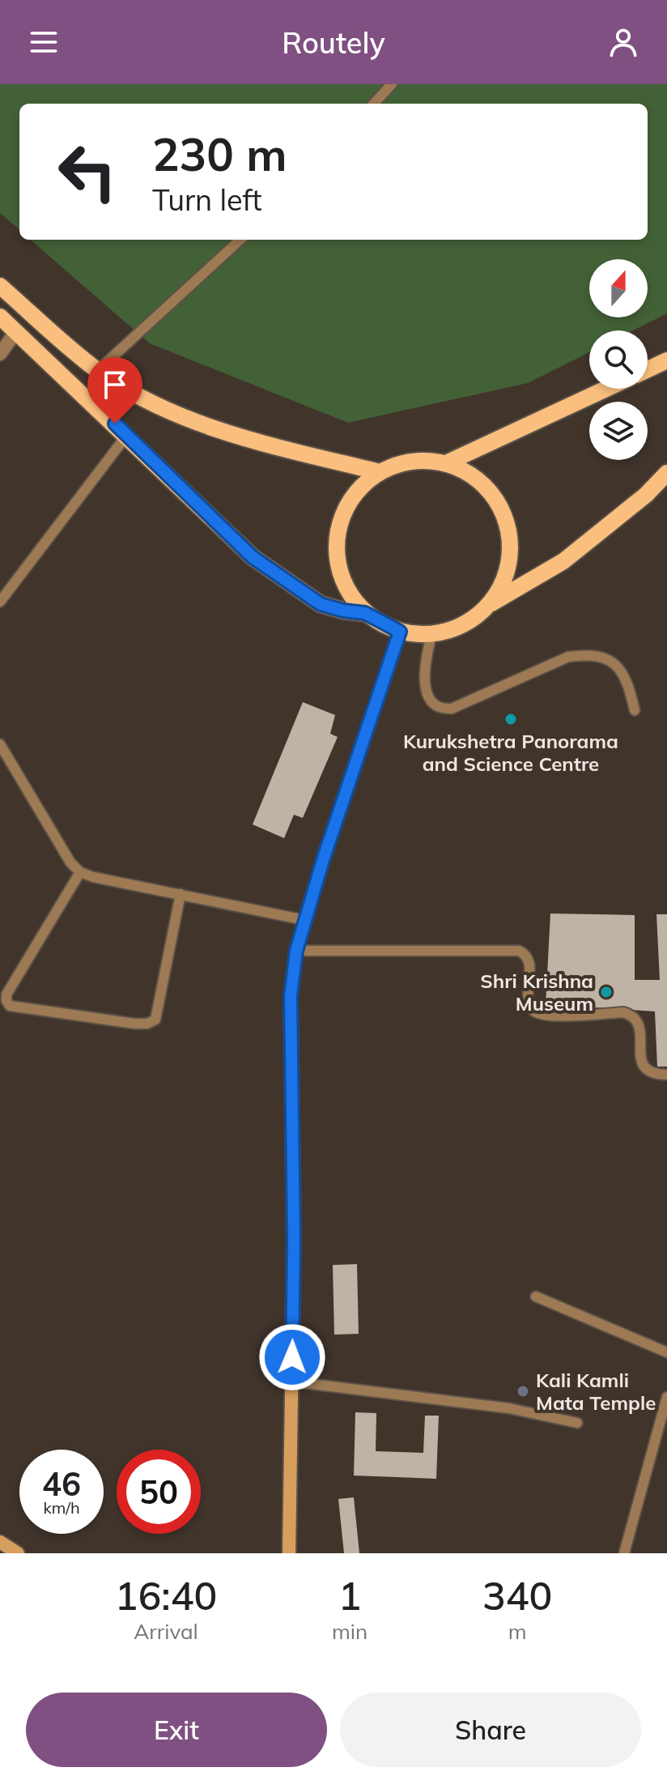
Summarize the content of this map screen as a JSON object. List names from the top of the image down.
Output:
{
  "places": ["Kurukshetra Panorama and Science Centre", "Shri Krishna Museum", "Kali Kamli Mata Temple"],
  "north": "top",
  "page": {
    "header": "Routely",
    "turn": ["230 m", "Turn left"],
    "speed": "46 km/h",
    "limit": "50",
    "eta": [
      "16:40",
      "Arrival",
      "1",
      "min",
      "340",
      "m"
    ],
    "buttons": ["Exit", "Share"]
  }
}
